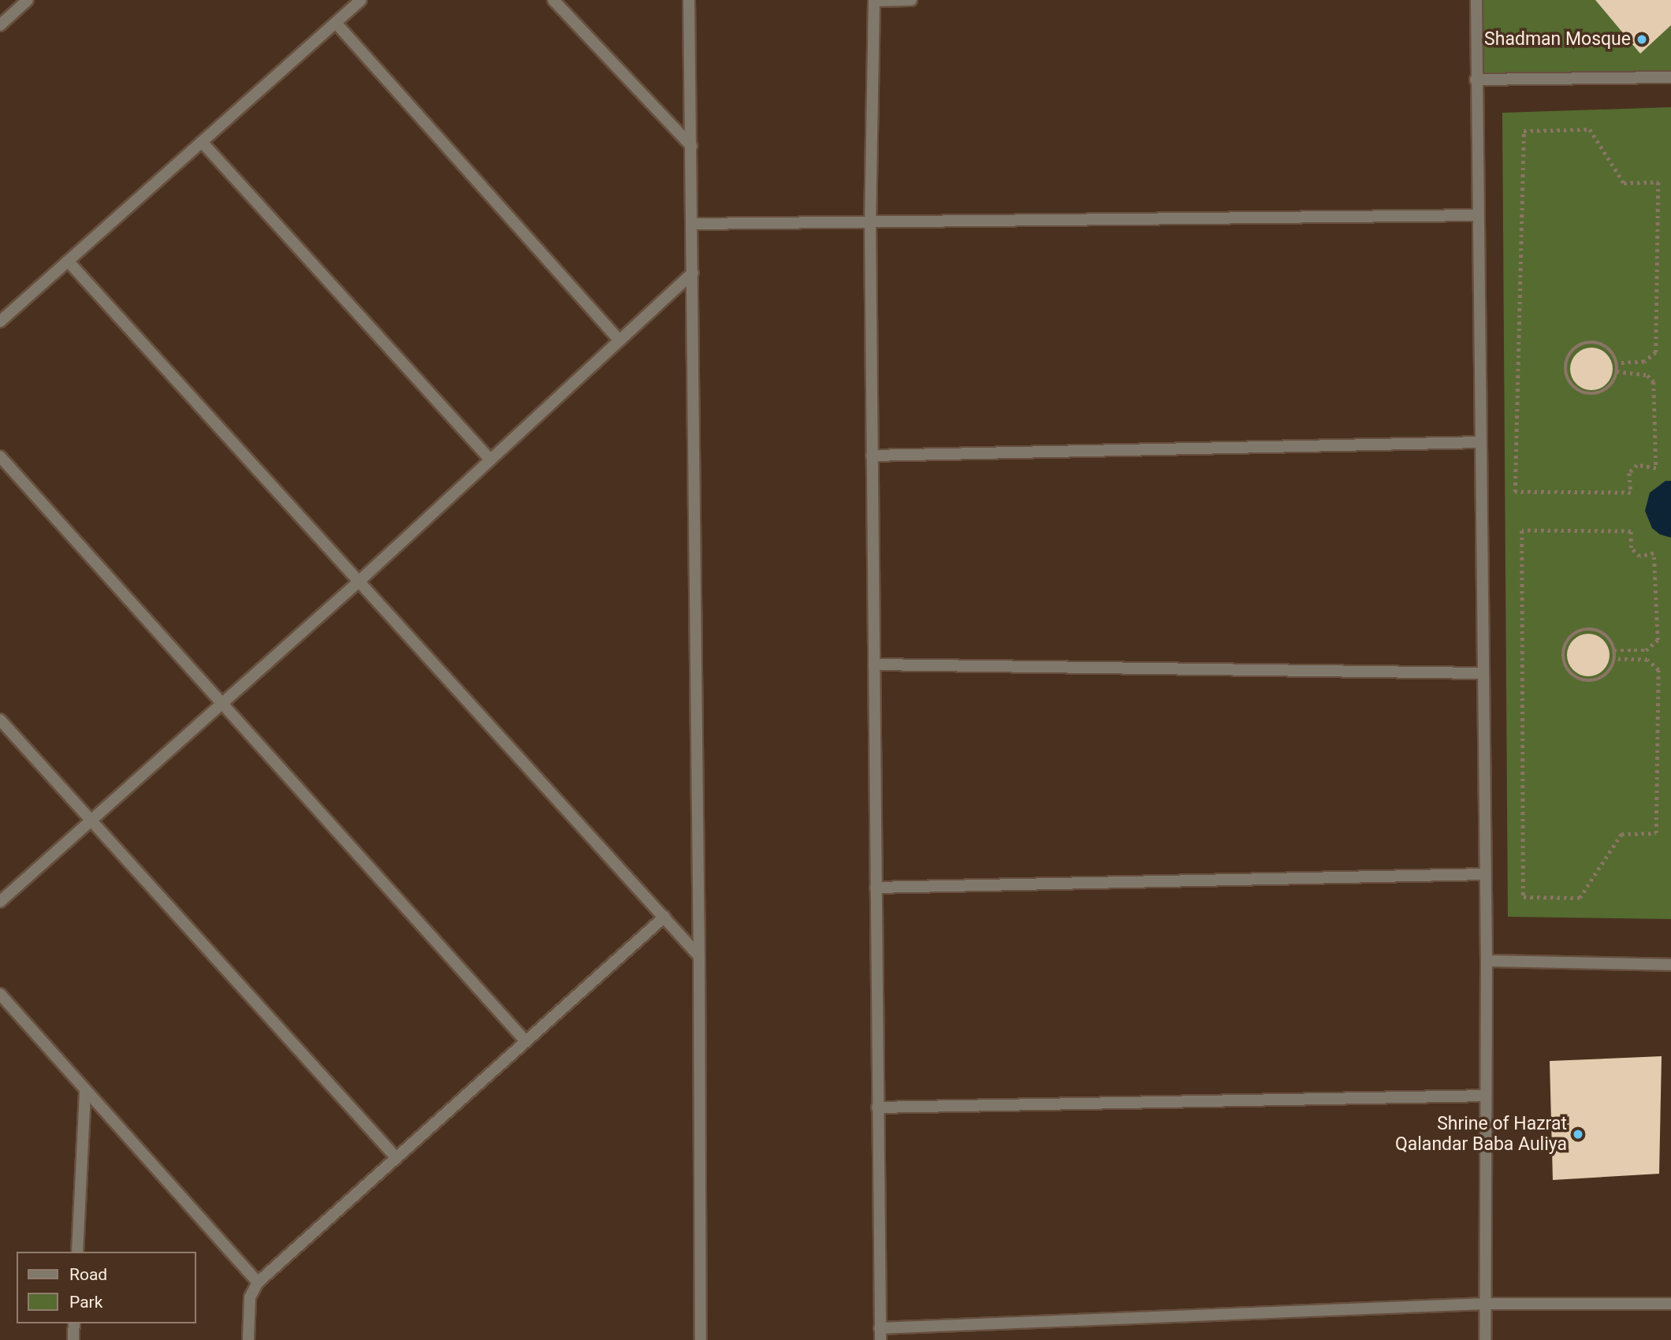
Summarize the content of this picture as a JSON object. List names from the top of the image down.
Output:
{
  "places": ["Shadman Mosque", "Shrine of Hazrat Qalandar Baba Auliya"],
  "legend": ["Road", "Park"]
}
